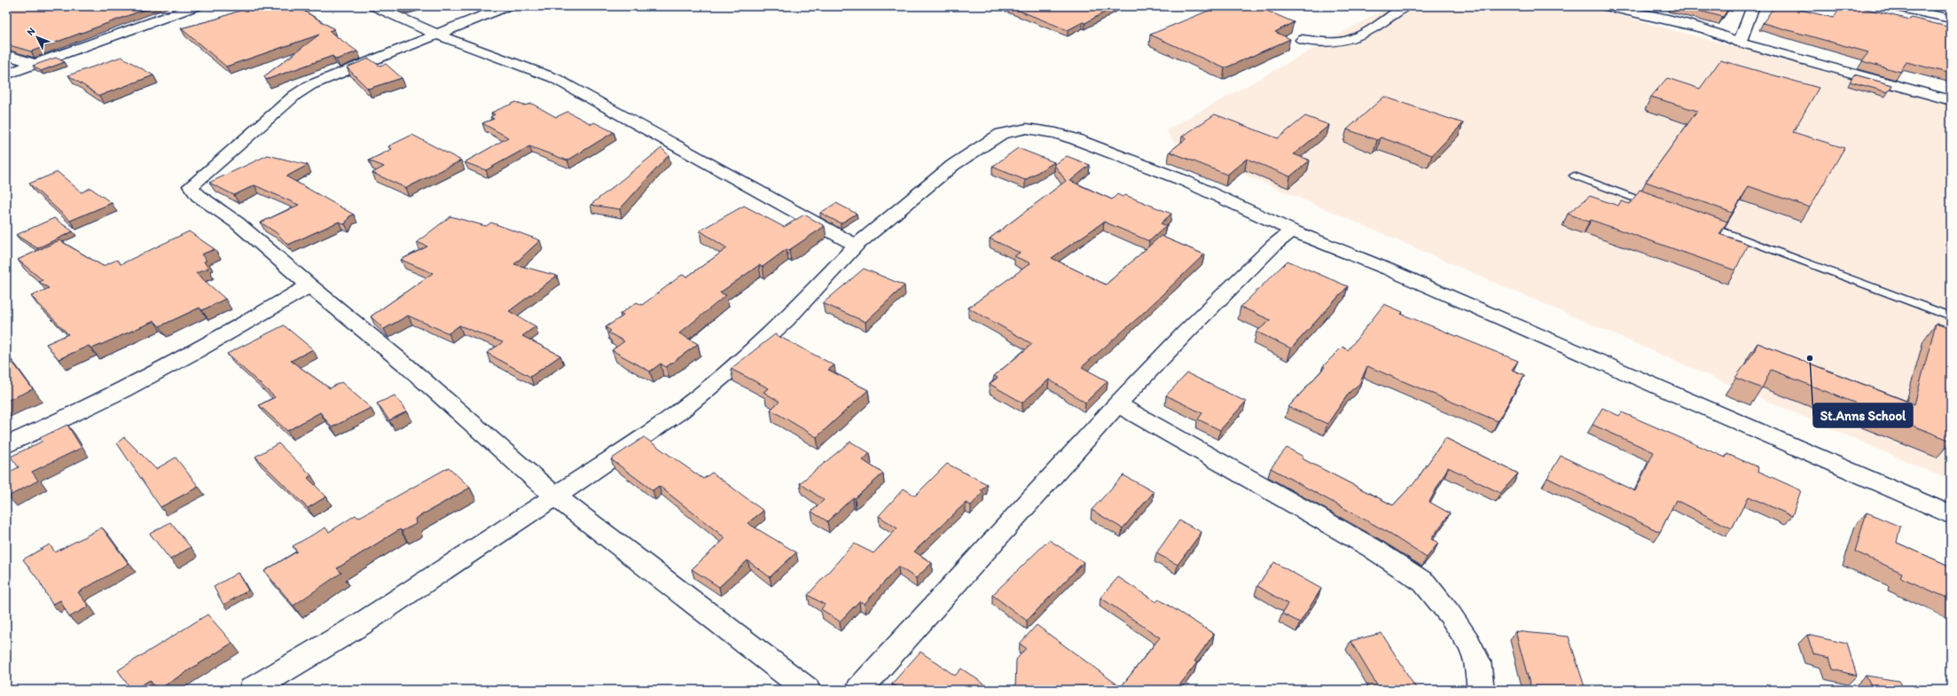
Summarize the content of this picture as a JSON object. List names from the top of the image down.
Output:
{
  "places": ["St.Anns School"],
  "north": "top left"
}
